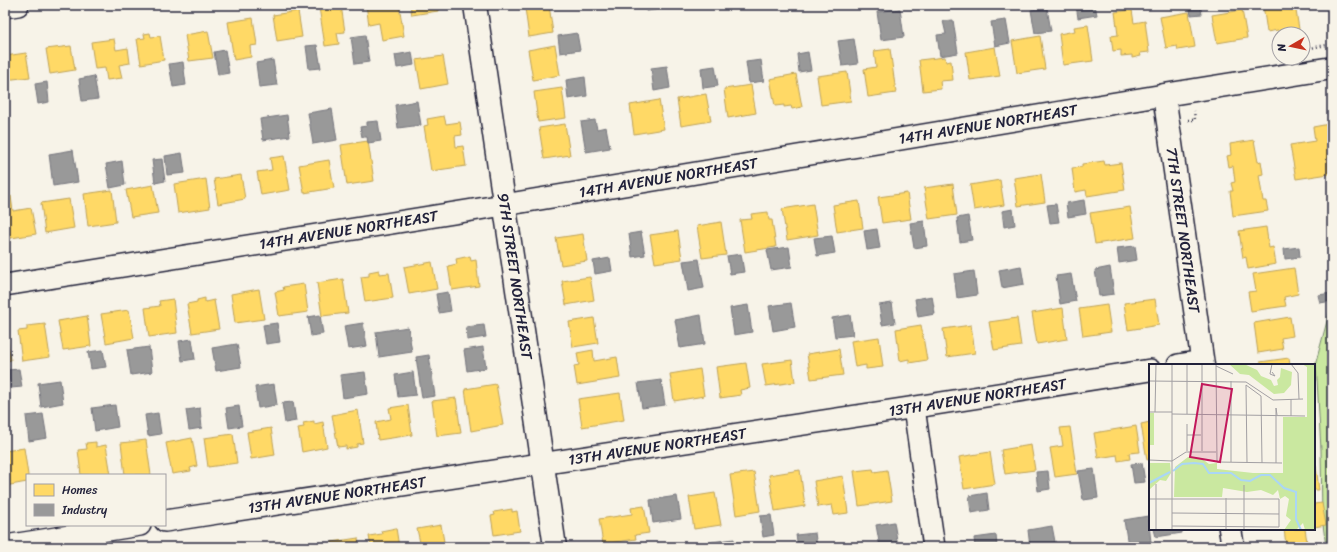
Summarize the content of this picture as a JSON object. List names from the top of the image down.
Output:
{
  "streets": {
    "street": [
      "14TH AVENUE NORTHEAST",
      "7TH STREET NORTHEAST",
      "9TH STREET NORTHEAST",
      "13TH AVENUE NORTHEAST"
    ]
  },
  "crossings": [
    ["14TH AVENUE NORTHEAST", "7TH STREET NORTHEAST"],
    ["14TH AVENUE NORTHEAST", "9TH STREET NORTHEAST"],
    ["9TH STREET NORTHEAST", "13TH AVENUE NORTHEAST"]
  ],
  "legend": ["Homes", "Industry"],
  "north": "left"
}
